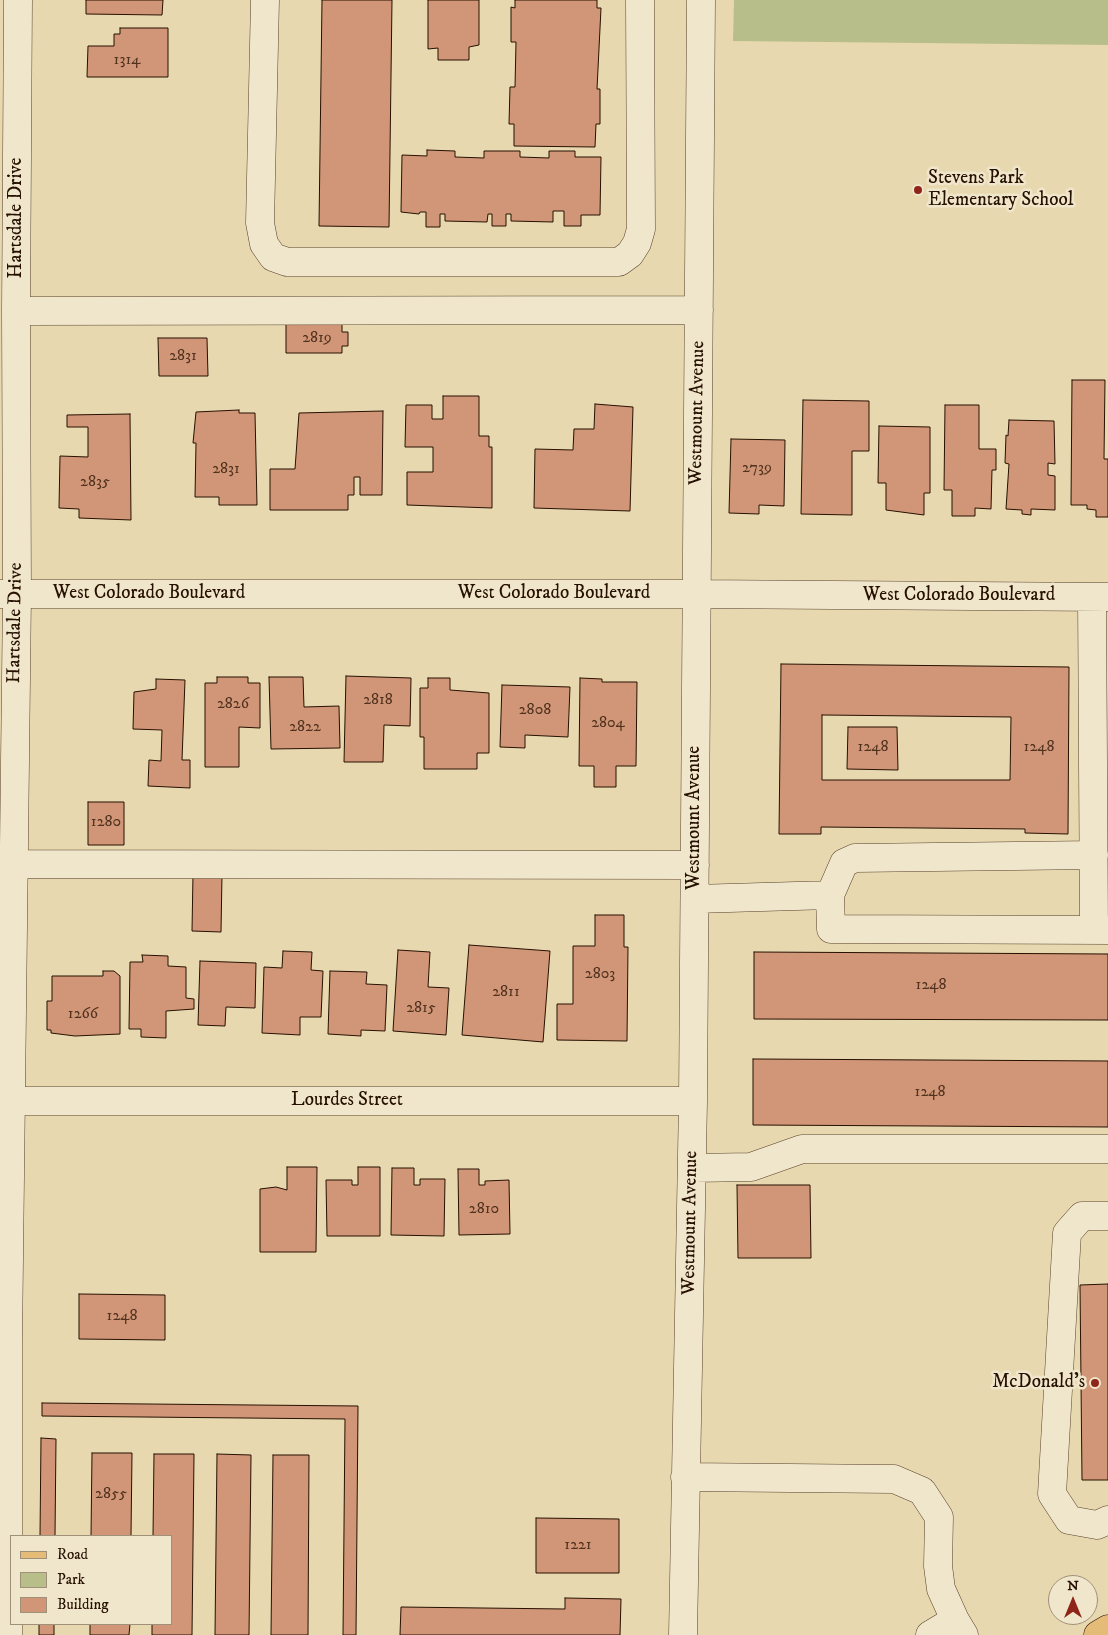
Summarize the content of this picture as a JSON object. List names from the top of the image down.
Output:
{
  "streets": {
    "street": [
      "Hartsdale Drive",
      "Westmount Avenue",
      "West Colorado Boulevard",
      "Lourdes Street"
    ]
  },
  "crossings": [
    ["Hartsdale Drive", "West Colorado Boulevard"],
    ["Hartsdale Drive", "Lourdes Street"],
    ["Westmount Avenue", "West Colorado Boulevard"],
    ["Westmount Avenue", "Lourdes Street"]
  ],
  "places": ["Stevens Park Elementary School", "McDonald's"],
  "house_numbers": [
    "1314",
    "2819",
    "2831",
    "2739",
    "2831",
    "2835",
    "2818",
    "2826",
    "2808",
    "2804",
    "2822",
    "1248",
    "1248",
    "1280",
    "2803",
    "1248",
    "2811",
    "2815",
    "1266",
    "1248",
    "2810",
    "1248",
    "2855",
    "1221"
  ],
  "legend": ["Road", "Park", "Building"],
  "north": "top"
}
